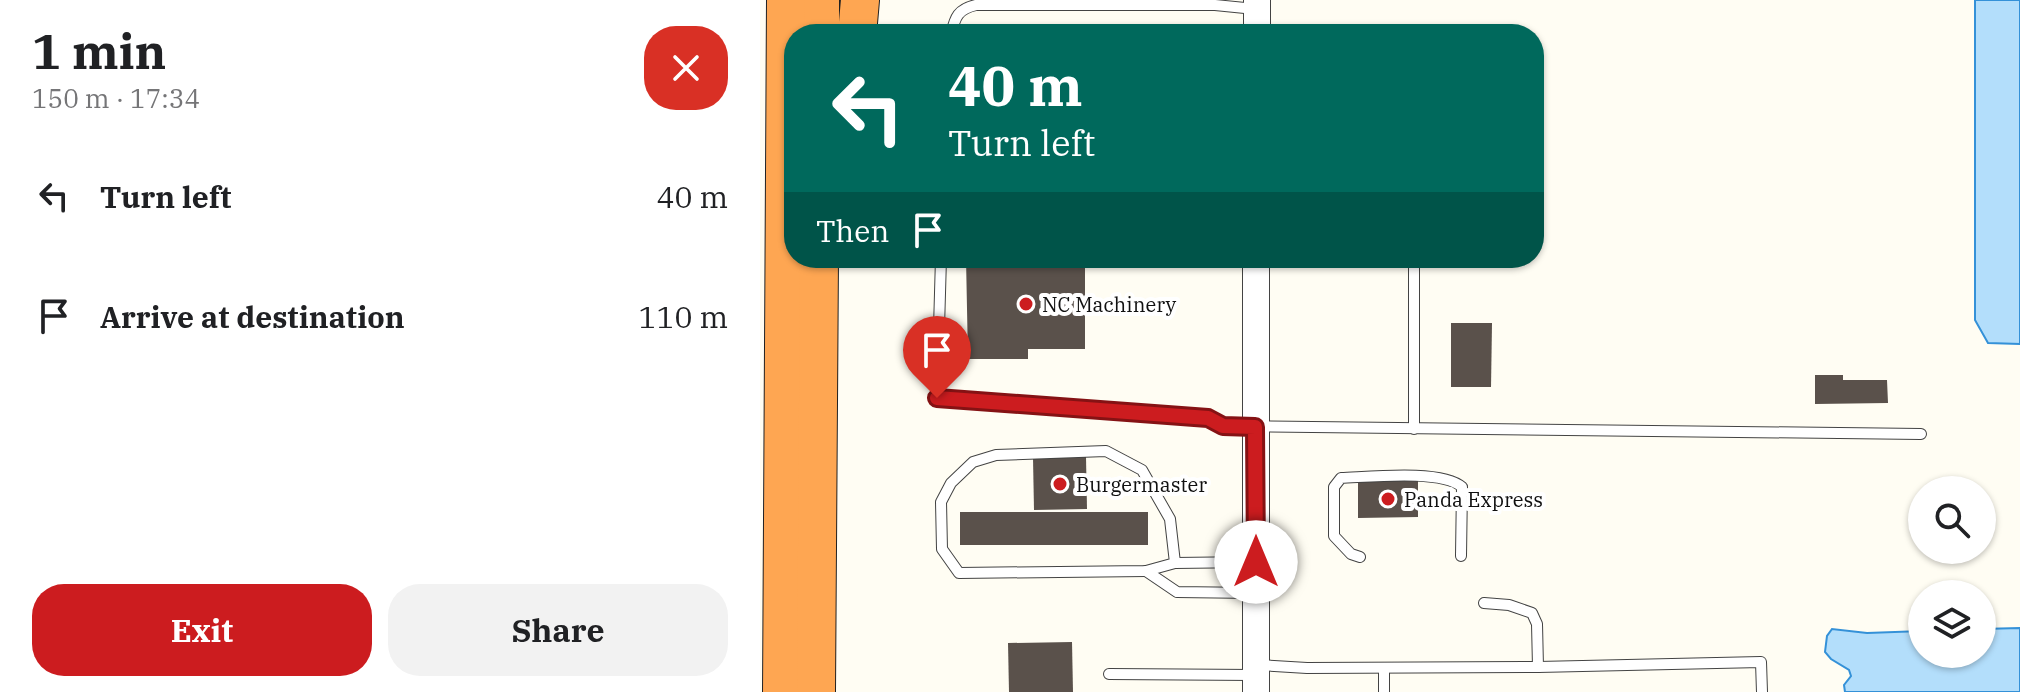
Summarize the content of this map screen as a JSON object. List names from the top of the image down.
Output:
{
  "places": ["NC Machinery", "Burgermaster", "Panda Express"],
  "page": {
    "heading": ["1 min", "150 m · 17:34"],
    "turn": ["40 m", "Turn left"],
    "list": [
      {
        "name": "Turn left",
        "value": "40 m"
      },
      {
        "name": "Arrive at destination",
        "value": "110 m"
      }
    ],
    "then": "Then",
    "buttons": ["Exit", "Share"]
  }
}
